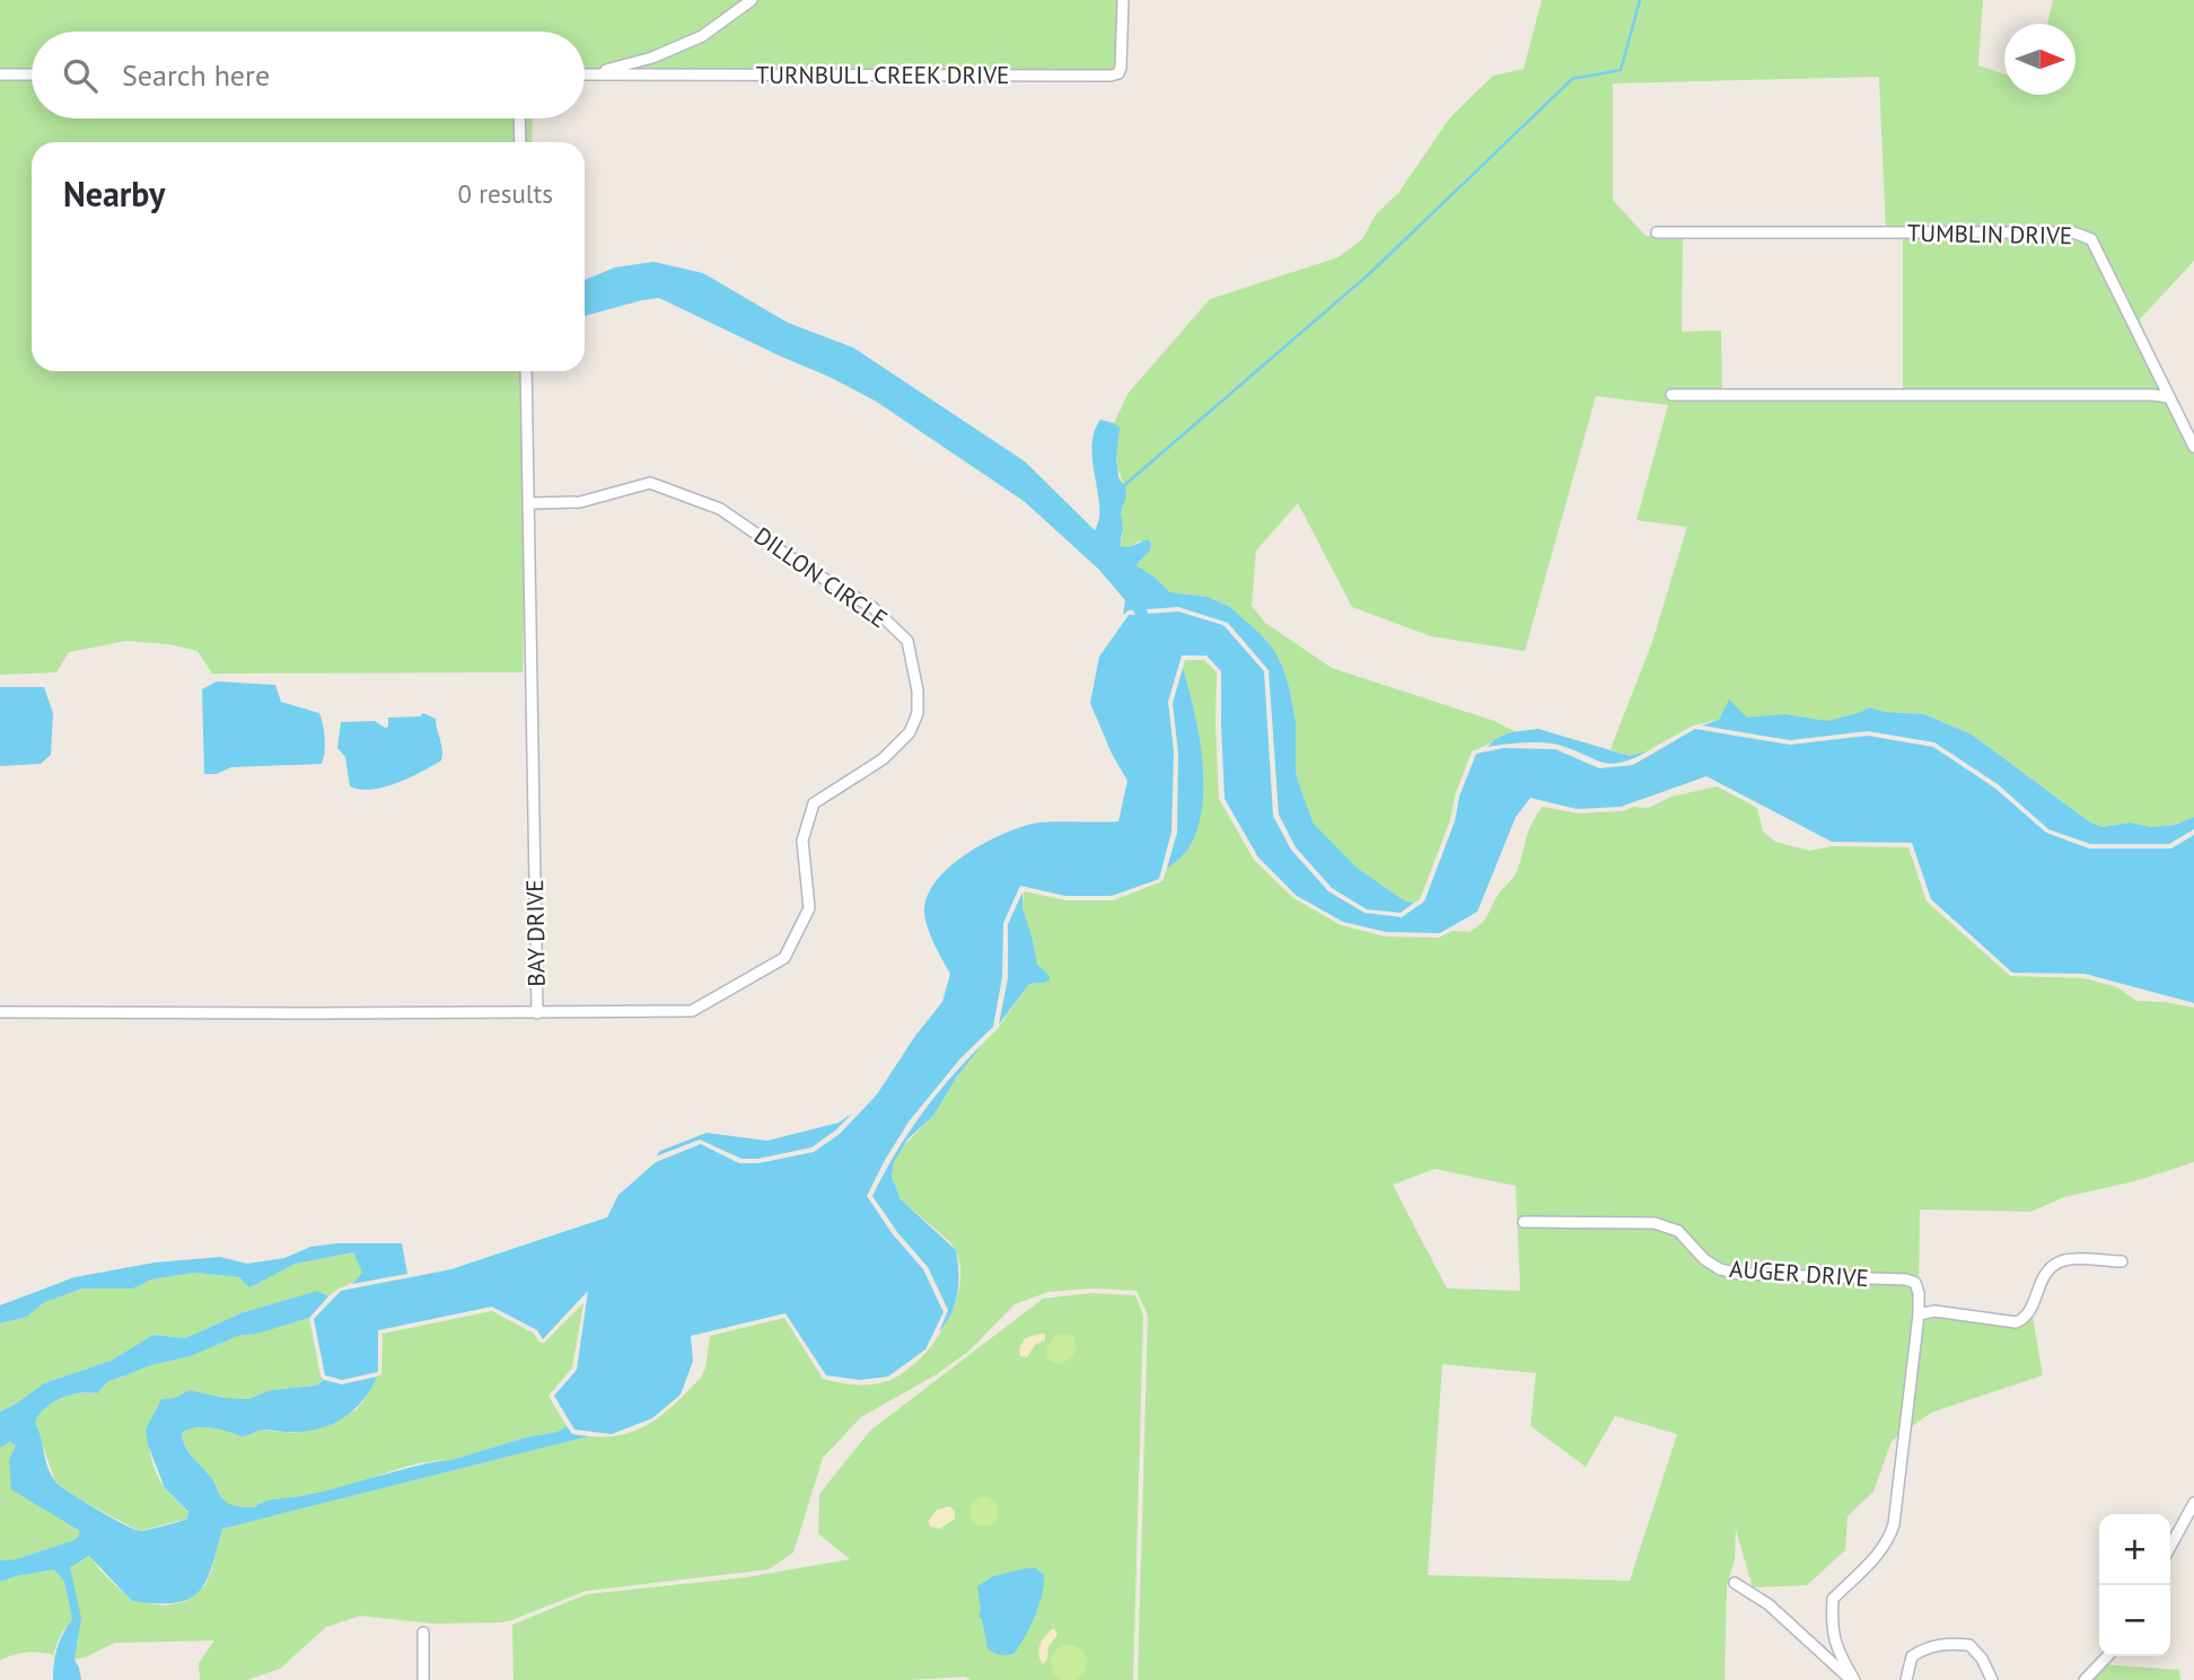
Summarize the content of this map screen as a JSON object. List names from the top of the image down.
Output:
{
  "streets": {
    "street": [
      "TURNBULL CREEK DRIVE",
      "TUMBLIN DRIVE",
      "DILLON CIRCLE",
      "BAY DRIVE",
      "AUGER DRIVE"
    ]
  },
  "crossings": [
    ["DILLON CIRCLE", "BAY DRIVE"]
  ],
  "north": "right",
  "page": {
    "search": "Search here",
    "heading": ["Nearby", "0 results"],
    "map_buttons": ["+", "−"]
  }
}
